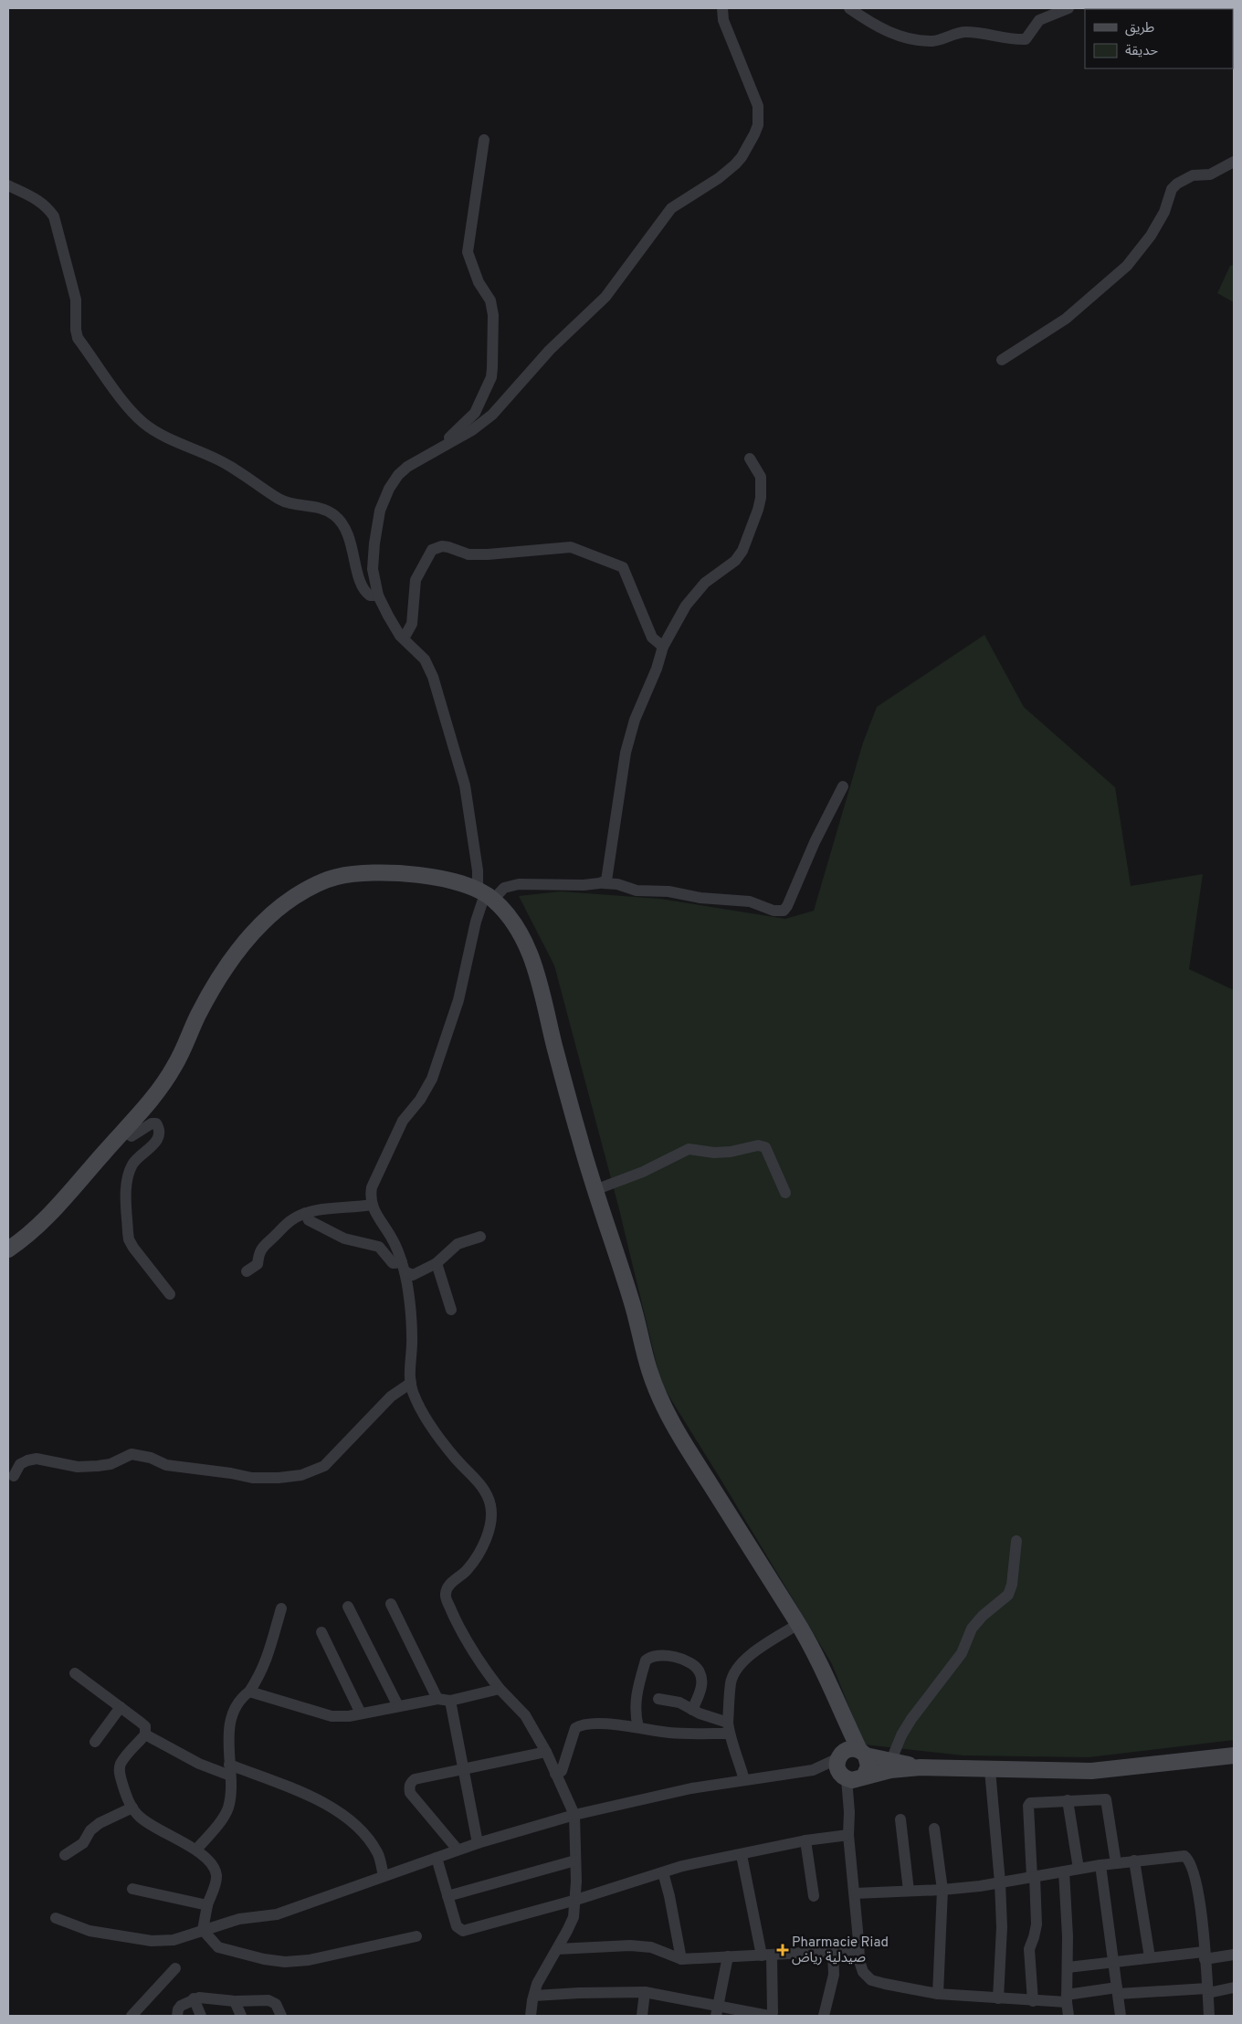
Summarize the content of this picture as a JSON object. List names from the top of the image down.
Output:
{
  "places": {
    "health": ["Pharmacie Riad صيدلية رياض"]
  },
  "legend": ["طريق", "حديقة"]
}
